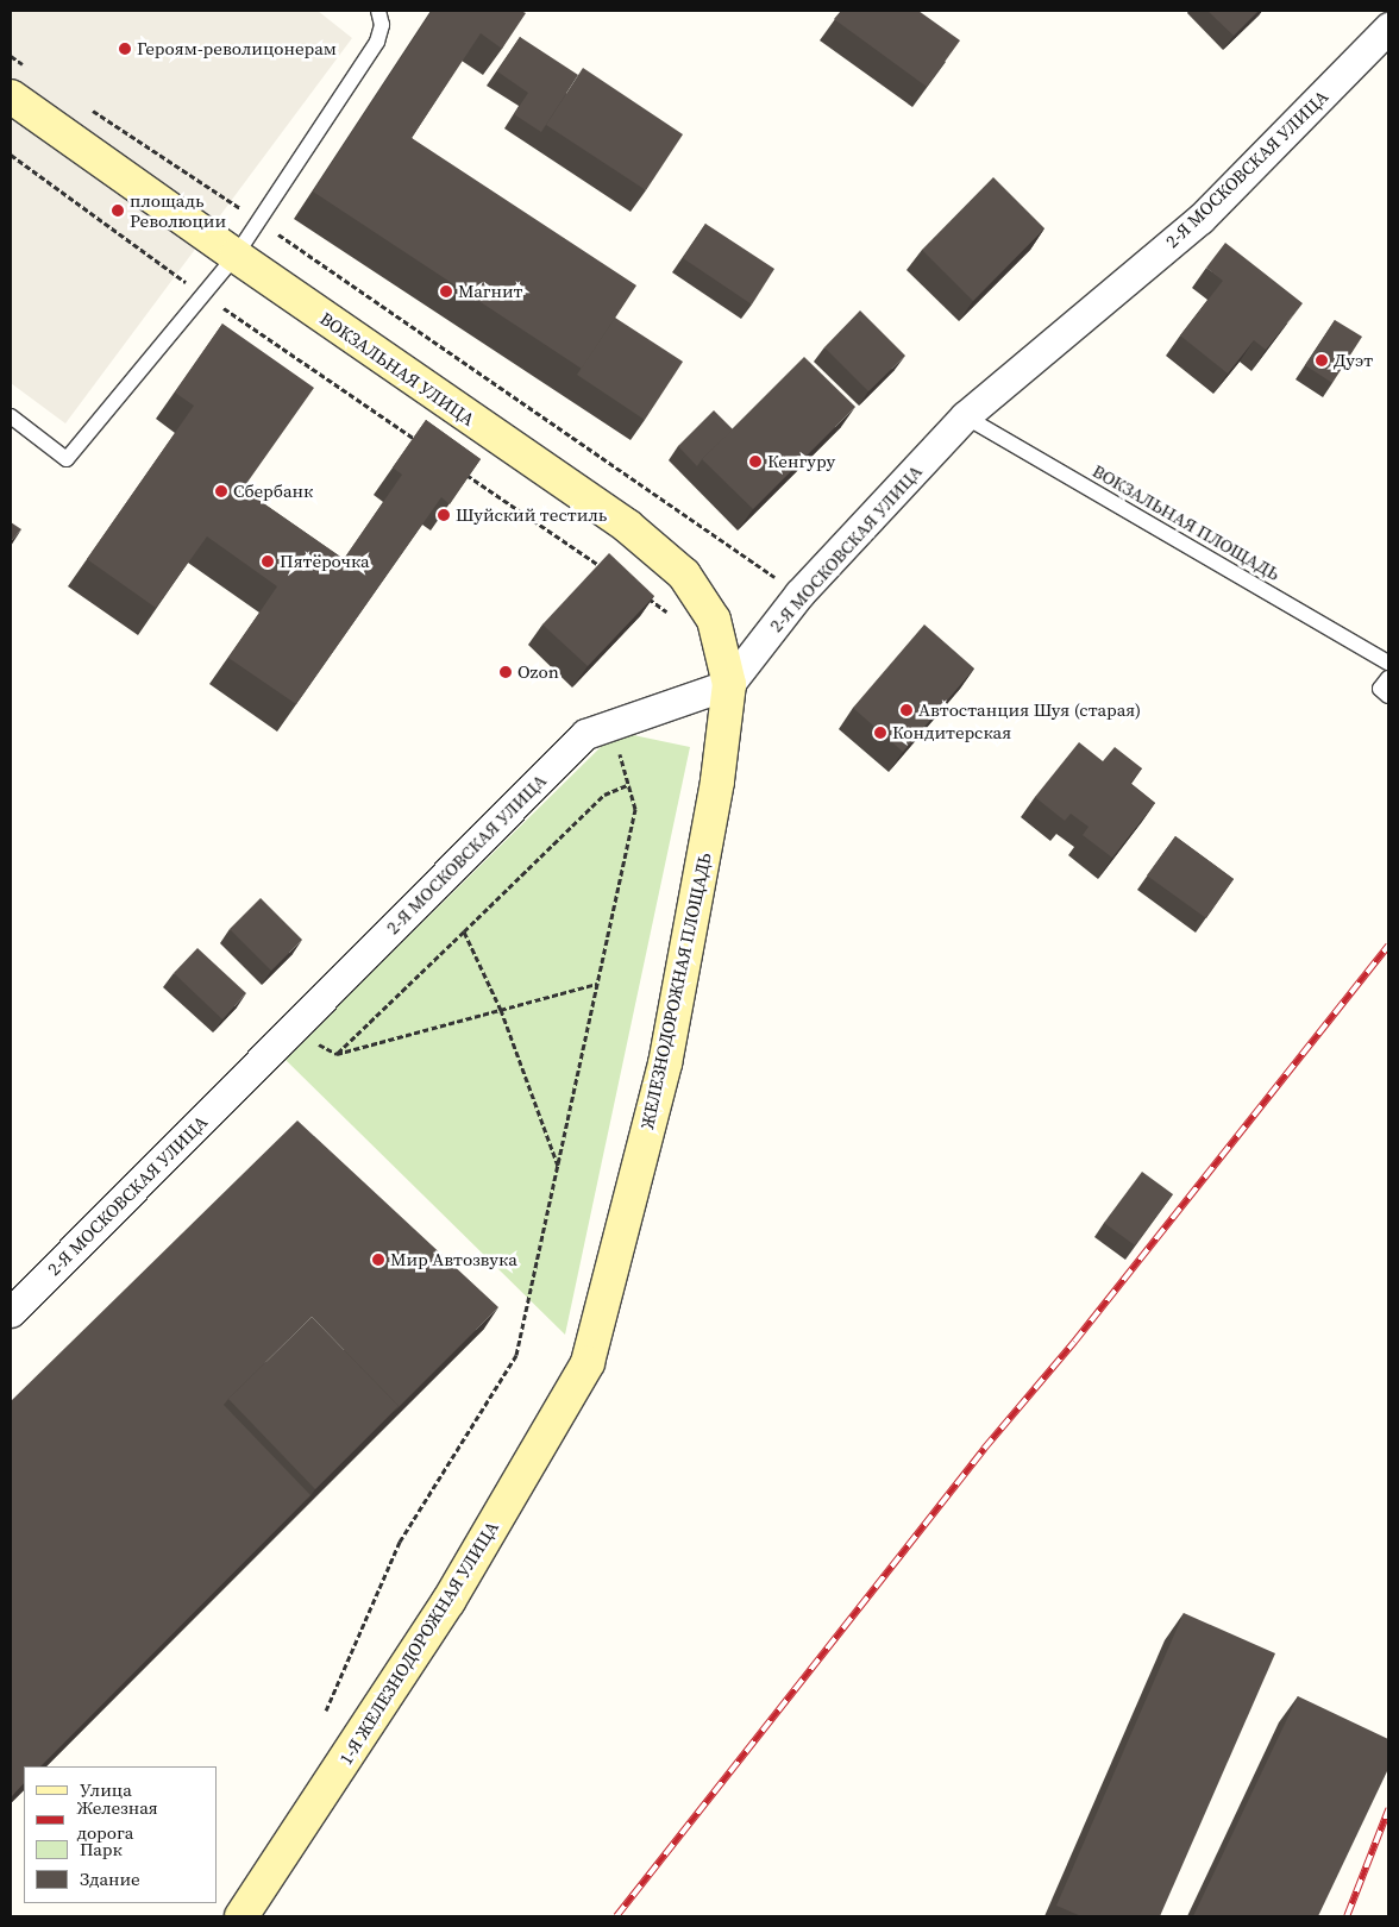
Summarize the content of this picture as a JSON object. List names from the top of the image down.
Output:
{
  "streets": {
    "main road": ["ВОКЗАЛЬНАЯ УЛИЦА", "ЖЕЛЕЗНОДОРОЖНАЯ ПЛОЩАДЬ", "1-Я ЖЕЛЕЗНОДОРОЖНАЯ УЛИЦА"],
    "street": ["2-Я МОСКОВСКАЯ УЛИЦА"],
    "lane": ["ВОКЗАЛЬНАЯ ПЛОЩАДЬ"]
  },
  "crossings": [
    ["2-Я МОСКОВСКАЯ УЛИЦА", "ВОКЗАЛЬНАЯ УЛИЦА"],
    ["2-Я МОСКОВСКАЯ УЛИЦА", "ВОКЗАЛЬНАЯ ПЛОЩАДЬ"],
    ["2-Я МОСКОВСКАЯ УЛИЦА", "ЖЕЛЕЗНОДОРОЖНАЯ ПЛОЩАДЬ"],
    ["ВОКЗАЛЬНАЯ УЛИЦА", "ЖЕЛЕЗНОДОРОЖНАЯ ПЛОЩАДЬ"],
    ["ЖЕЛЕЗНОДОРОЖНАЯ ПЛОЩАДЬ", "1-Я ЖЕЛЕЗНОДОРОЖНАЯ УЛИЦА"]
  ],
  "places": [
    "Героям-револицонерам",
    "площадь Революции",
    "Магнит",
    "Дуэт",
    "Кенгуру",
    "Сбербанк",
    "Шуйский тестиль",
    "Пятёрочка",
    "Ozon",
    "Автостанция Шуя (старая)",
    "Кондитерская",
    "Мир Автозвука"
  ],
  "legend": [
    "Улица",
    "Железная дорога",
    "Парк",
    "Здание"
  ]
}
